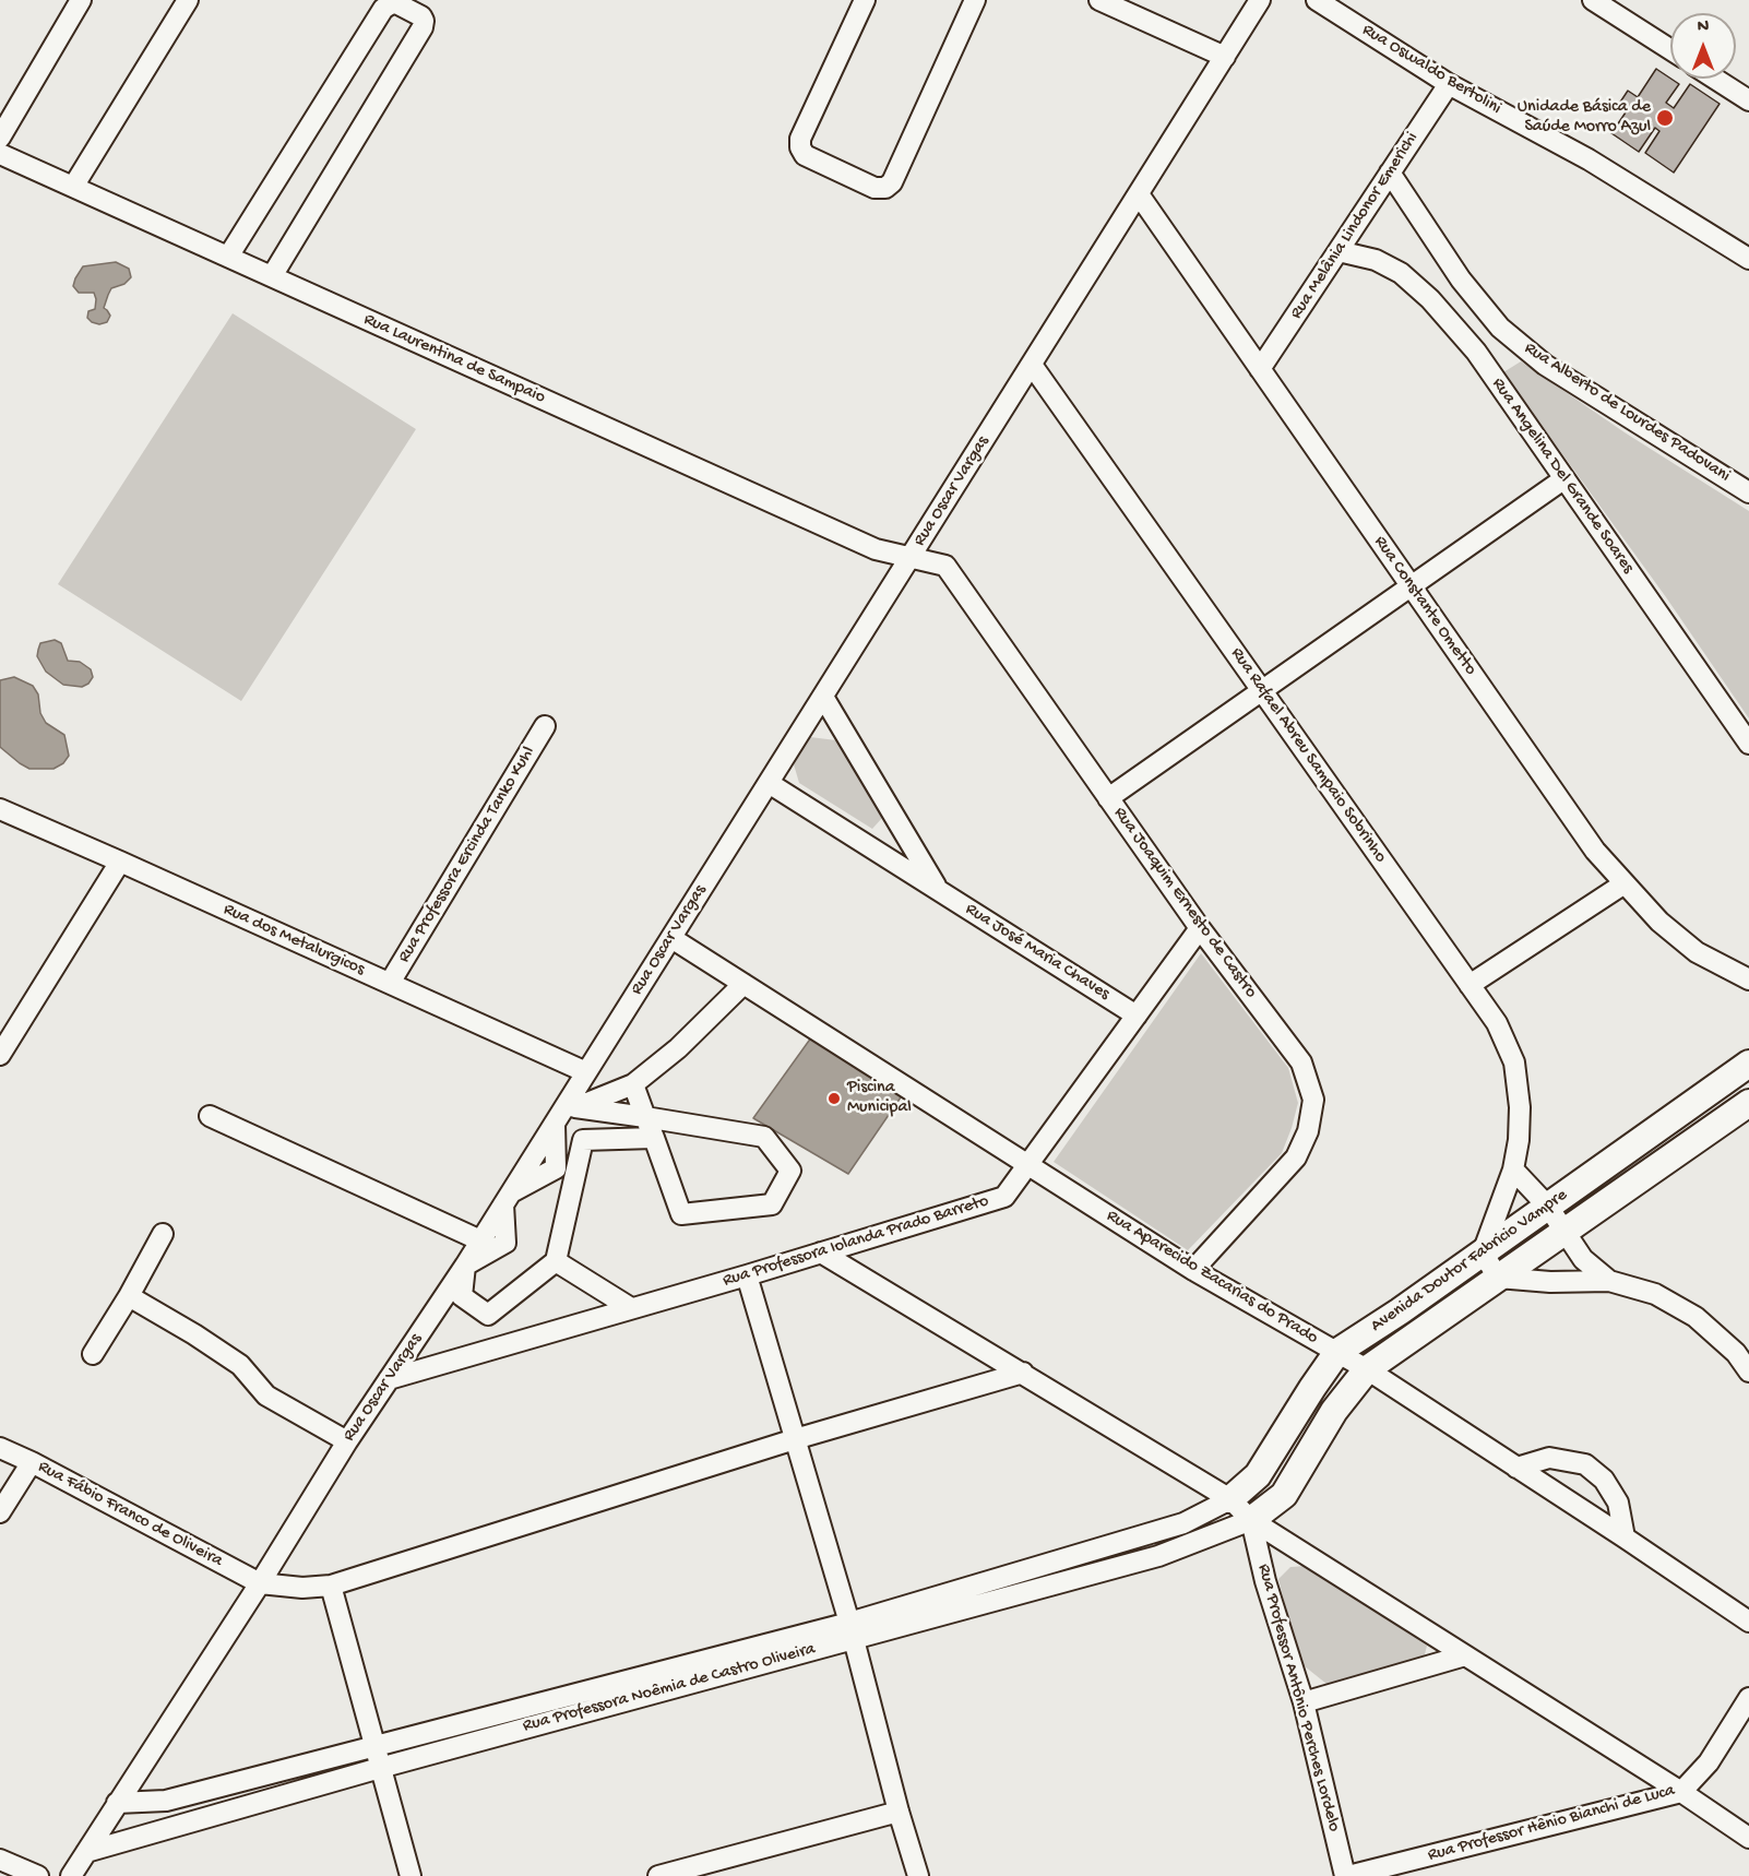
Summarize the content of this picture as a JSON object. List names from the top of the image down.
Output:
{
  "streets": {
    "main road": ["Avenida Doutor Fabricio Vampre"],
    "street": [
      "Rua Oswaldo Bertolini",
      "Rua Melânia Lindonor Emerichi",
      "Rua Laurentina de Sampaio",
      "Rua Alberto de Lourdes Padovani",
      "Rua Angelina Del Grande Soares",
      "Rua Oscar Vargas",
      "Rua Constante Ometto",
      "Rua Rafael Abreu Sampaio Sobrinho",
      "Rua Professora Ercinda Tanko Kuhl",
      "Rua Joaquim Ernesto de Castro",
      "Rua dos Metalurgicos",
      "Rua José Maria Chaves",
      "Rua Professora Iolanda Prado Barreto",
      "Rua Aparecido Zacarias do Prado",
      "Rua Fábio Franco de Oliveira",
      "Rua Professora Noêmia de Castro Oliveira",
      "Rua Professor Antônio Perches Lordelo",
      "Rua Professor Hênio Bianchi de Luca"
    ]
  },
  "crossings": [
    ["Rua Oswaldo Bertolini", "Rua Melânia Lindonor Emerichi"],
    ["Rua Melânia Lindonor Emerichi", "Rua Alberto de Lourdes Padovani"],
    ["Rua Melânia Lindonor Emerichi", "Rua Angelina Del Grande Soares"],
    ["Rua Melânia Lindonor Emerichi", "Rua Constante Ometto"],
    ["Rua Laurentina de Sampaio", "Rua Oscar Vargas"],
    ["Rua Laurentina de Sampaio", "Rua Joaquim Ernesto de Castro"],
    ["Rua Oscar Vargas", "Rua Constante Ometto"],
    ["Rua Oscar Vargas", "Rua Rafael Abreu Sampaio Sobrinho"],
    ["Rua Oscar Vargas", "Rua Joaquim Ernesto de Castro"],
    ["Rua Oscar Vargas", "Rua dos Metalurgicos"],
    ["Rua Oscar Vargas", "Rua José Maria Chaves"],
    ["Rua Oscar Vargas", "Rua Professora Iolanda Prado Barreto"],
    ["Rua Oscar Vargas", "Rua Aparecido Zacarias do Prado"],
    ["Rua Oscar Vargas", "Rua Fábio Franco de Oliveira"],
    ["Rua Oscar Vargas", "Rua Professora Noêmia de Castro Oliveira"],
    ["Rua Rafael Abreu Sampaio Sobrinho", "Avenida Doutor Fabricio Vampre"],
    ["Rua Professora Ercinda Tanko Kuhl", "Rua dos Metalurgicos"],
    ["Rua Joaquim Ernesto de Castro", "Rua Professora Iolanda Prado Barreto"],
    ["Rua Joaquim Ernesto de Castro", "Rua Aparecido Zacarias do Prado"],
    ["Rua José Maria Chaves", "Rua Professora Iolanda Prado Barreto"],
    ["Rua Professora Iolanda Prado Barreto", "Rua Aparecido Zacarias do Prado"],
    ["Avenida Doutor Fabricio Vampre", "Rua Aparecido Zacarias do Prado"],
    ["Avenida Doutor Fabricio Vampre", "Rua Professora Noêmia de Castro Oliveira"],
    ["Avenida Doutor Fabricio Vampre", "Rua Professor Antônio Perches Lordelo"],
    ["Rua Professora Noêmia de Castro Oliveira", "Rua Professor Antônio Perches Lordelo"],
    ["Rua Professor Antônio Perches Lordelo", "Rua Professor Hênio Bianchi de Luca"]
  ],
  "places": ["Unidade Básica de Saúde Morro Azul", "Piscina Municipal"],
  "north": "top"
}
